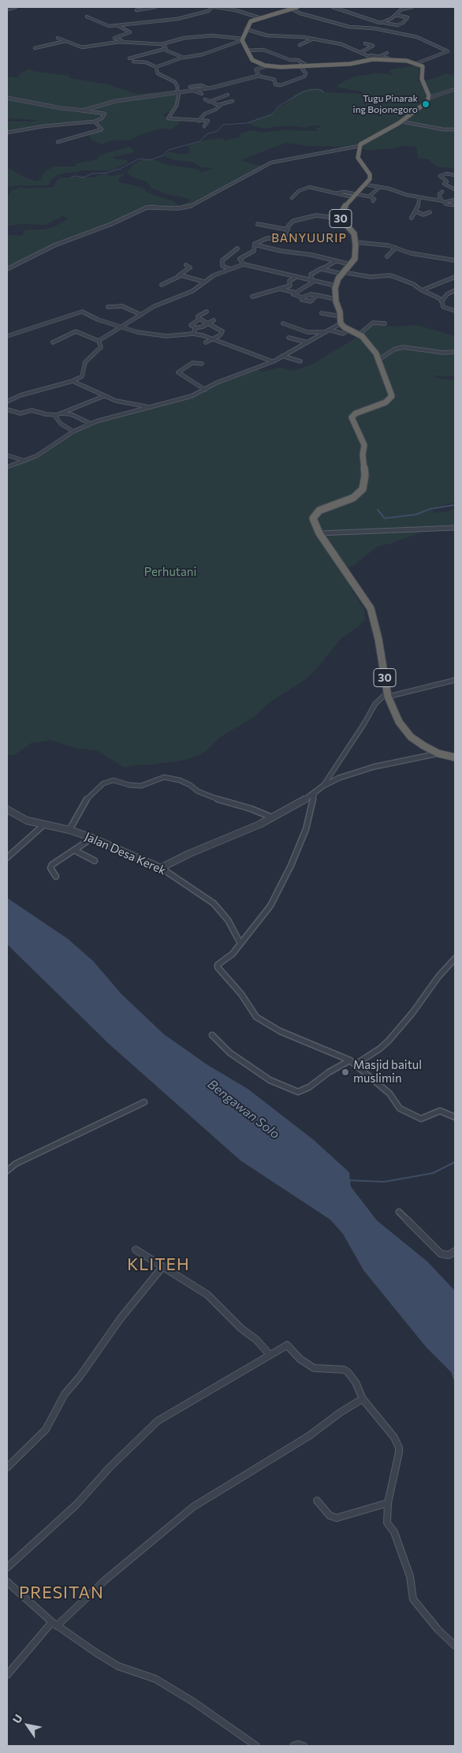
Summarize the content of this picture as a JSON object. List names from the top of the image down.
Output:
{
  "streets": {
    "highway": ["30"],
    "street": ["Jalan Desa Kerek"]
  },
  "districts": ["BANYUURIP", "KLITEH", "PRESITAN"],
  "water": ["Bengawan Solo"],
  "parks": ["Perhutani"],
  "places": ["Tugu Pinarak ing Bojonegoro", "Masjid baitul muslimin"],
  "north": "top left"
}
